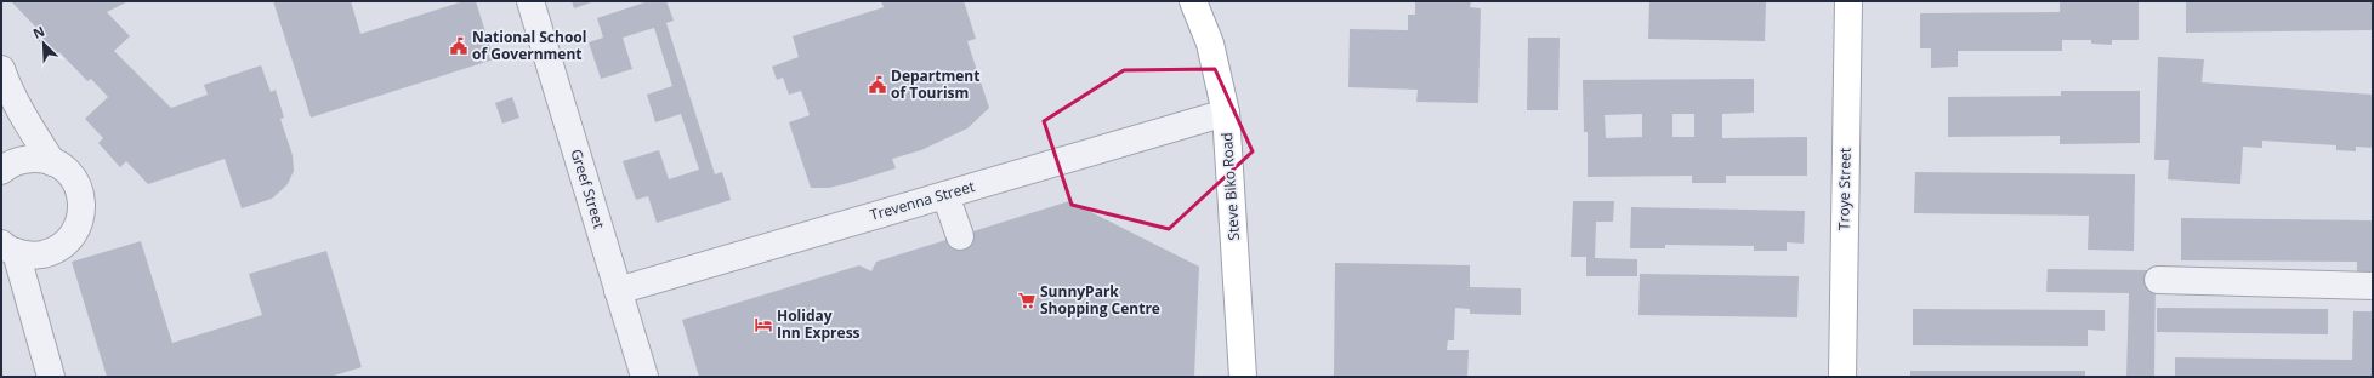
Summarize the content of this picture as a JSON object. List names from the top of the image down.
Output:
{
  "streets": {
    "main road": ["Steve Biko Road", "Troye Street"],
    "street": ["Greef Street", "Trevenna Street"]
  },
  "crossings": [
    ["Steve Biko Road", "Trevenna Street"],
    ["Greef Street", "Trevenna Street"]
  ],
  "places": {
    "public building": ["National School of Government", "Department of Tourism"],
    "supermarket": ["SunnyPark Shopping Centre"],
    "hotel": ["Holiday Inn Express"]
  },
  "north": "top left"
}
